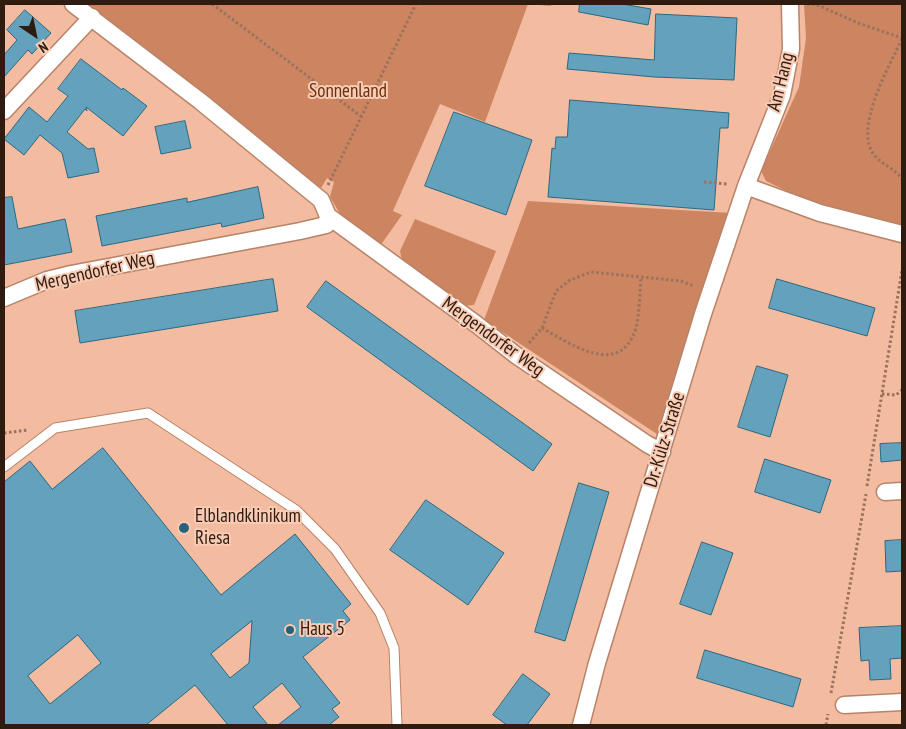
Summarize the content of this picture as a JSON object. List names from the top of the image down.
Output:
{
  "streets": {
    "street": ["Am Hang", "Mergendorfer Weg", "Dr.-Külz-Straße"]
  },
  "crossings": [
    ["Am Hang", "Dr.-Külz-Straße"],
    ["Mergendorfer Weg", "Dr.-Külz-Straße"]
  ],
  "parks": ["Sonnenland"],
  "places": ["Elblandklinikum Riesa", "Haus 5"],
  "north": "bottom right"
}
